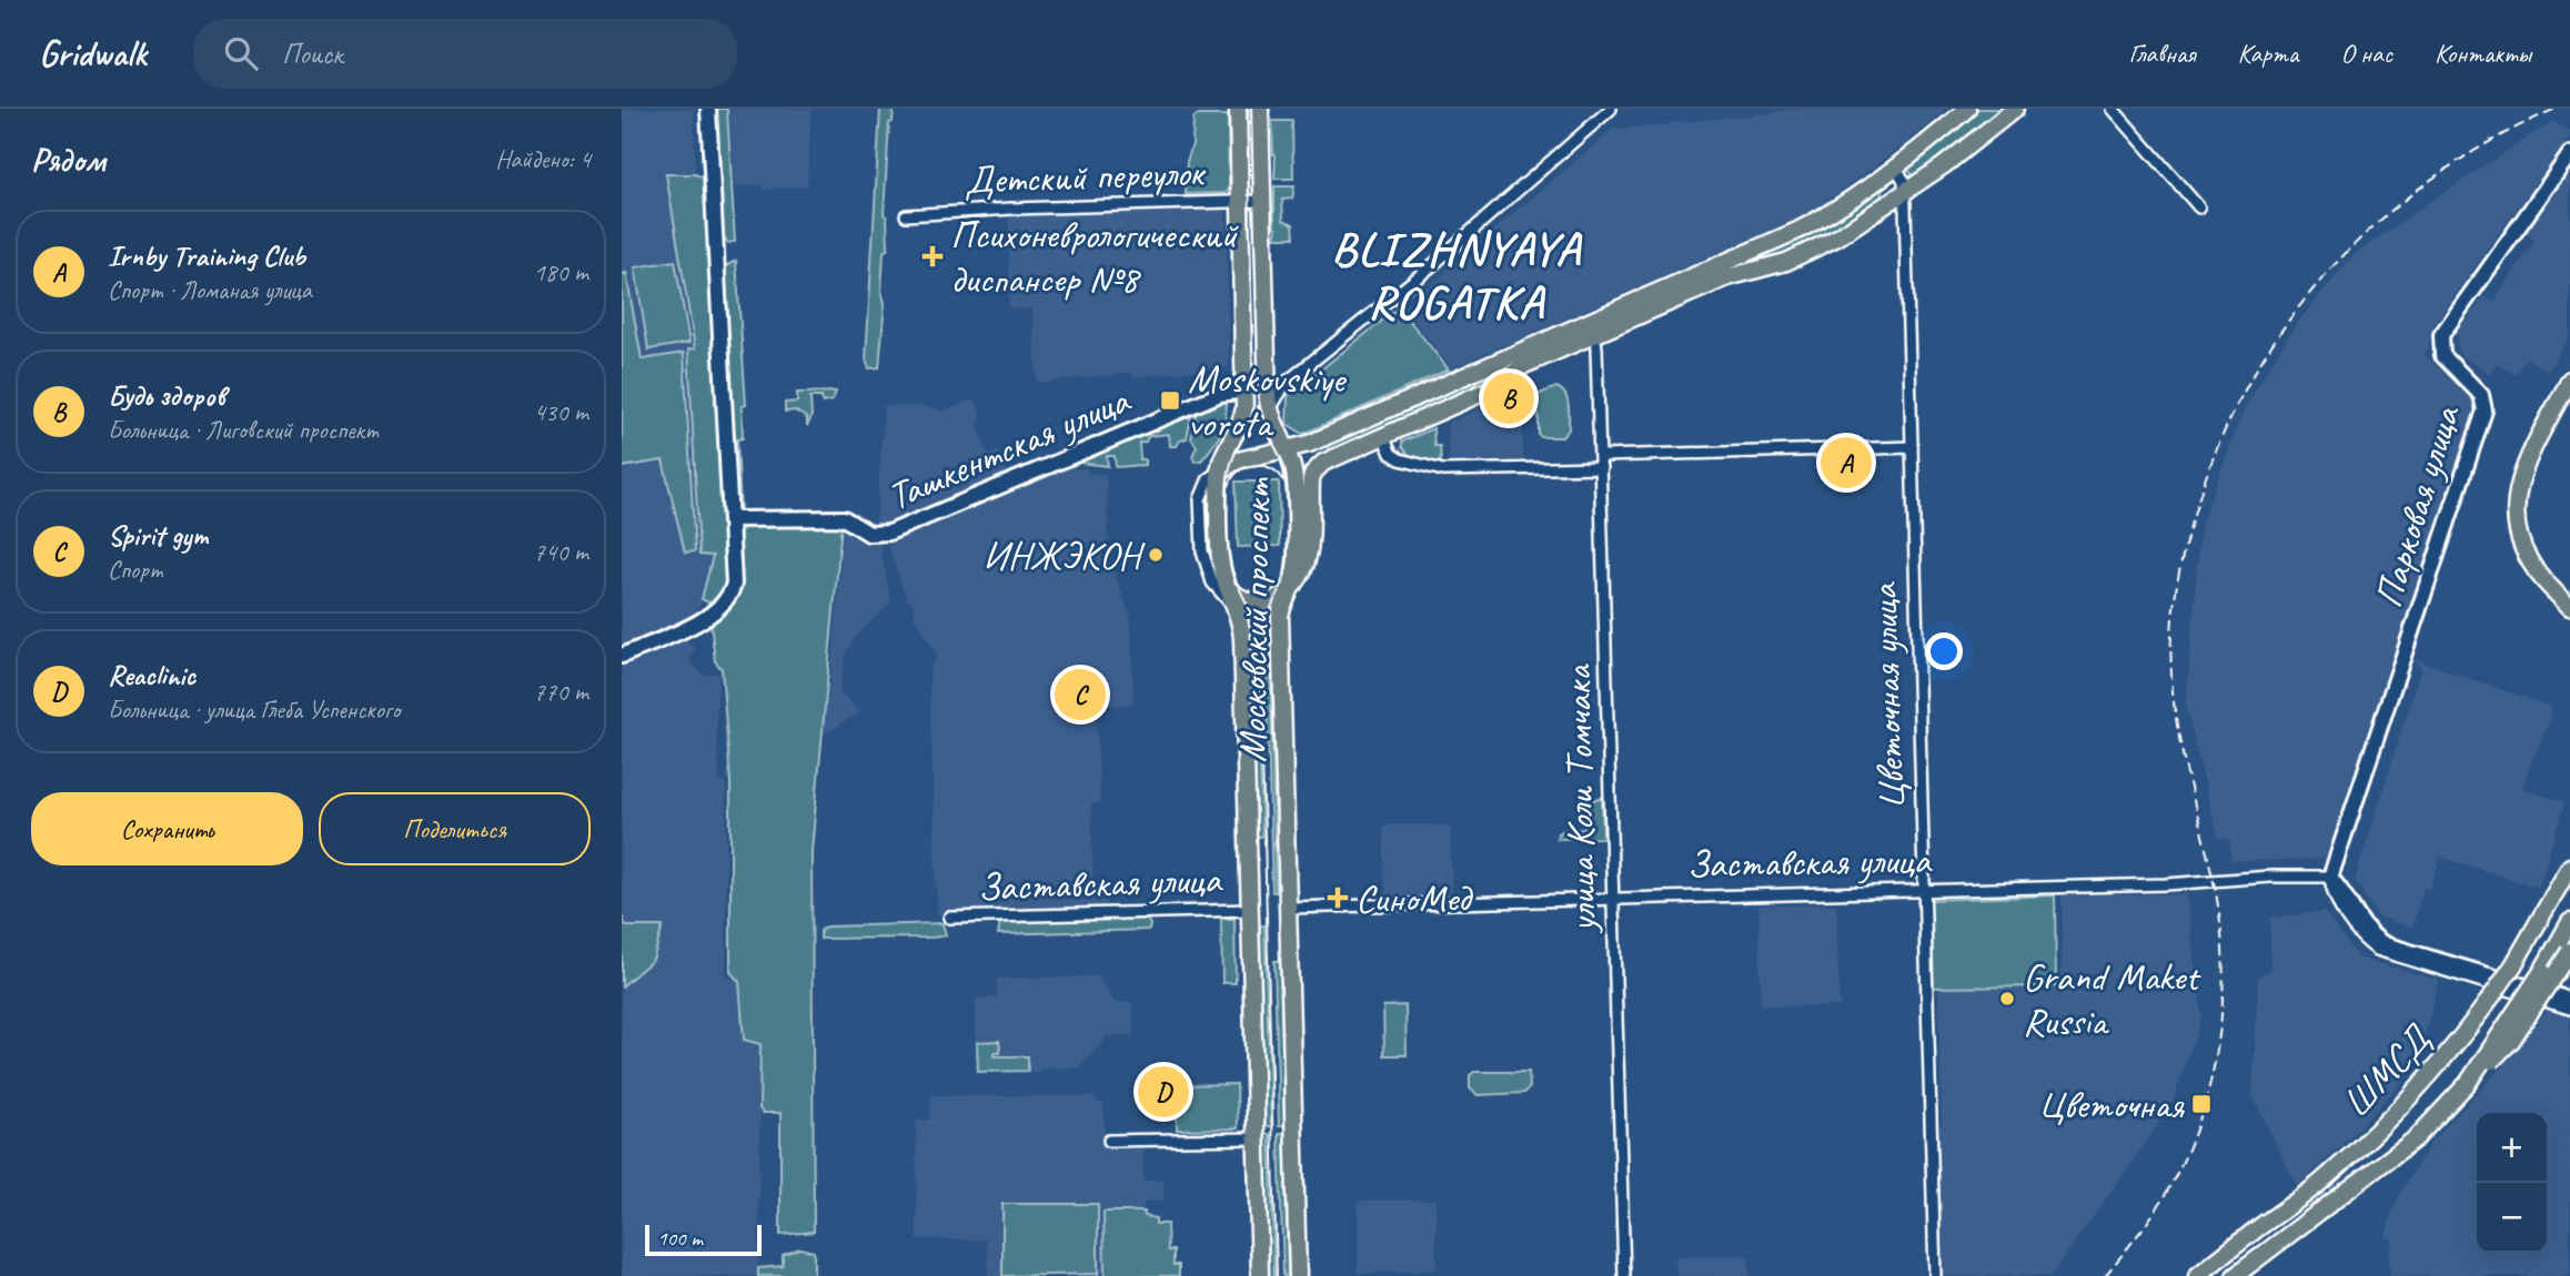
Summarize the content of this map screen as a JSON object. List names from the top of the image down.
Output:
{
  "streets": {
    "main road": ["Московский проспект", "ШМСД"],
    "street": [
      "Детский переулок",
      "Ташкентская улица",
      "Парковая улица",
      "Цветочная улица",
      "улица Коли Томчака",
      "Заставская улица"
    ]
  },
  "crossings": [
    ["Детский переулок", "Московский проспект"],
    ["Ташкентская улица", "Московский проспект"],
    ["Парковая улица", "Заставская улица"],
    ["Московский проспект", "Заставская улица"],
    ["Цветочная улица", "Заставская улица"],
    ["улица Коли Томчака", "Заставская улица"]
  ],
  "districts": ["BLIZHNYAYA ROGATKA"],
  "places": {
    "health": ["Психоневрологический диспансер №8", "СиноМед"],
    "transit": ["Moskovskiye vorota", "Цветочная"],
    "other": ["ИНЖЭКОН", "Grand Maket Russia"]
  },
  "scale_bar": "100 m",
  "page": {
    "header": "Gridwalk",
    "search": "Поиск",
    "nav": [
      "Главная",
      "Карта",
      "О нас",
      "Контакты"
    ],
    "heading": ["Рядом", "Найдено: 4"],
    "list": [
      {
        "mark": "A",
        "name": "Irnby Training Club",
        "note": "Спорт · Ломаная улица",
        "value": "180 m"
      },
      {
        "mark": "B",
        "name": "Будь здоров",
        "note": "Больница · Лиговский проспект",
        "value": "430 m"
      },
      {
        "mark": "C",
        "name": "Spirit gym",
        "note": "Спорт",
        "value": "740 m"
      },
      {
        "mark": "D",
        "name": "Reaclinic",
        "note": "Больница · улица Глеба Успенского",
        "value": "770 m"
      }
    ],
    "pins": [
      "B",
      "A",
      "C",
      "D"
    ],
    "buttons": ["Сохранить", "Поделиться"],
    "map_buttons": ["+", "−"],
    "scale": "100 m"
  }
}
